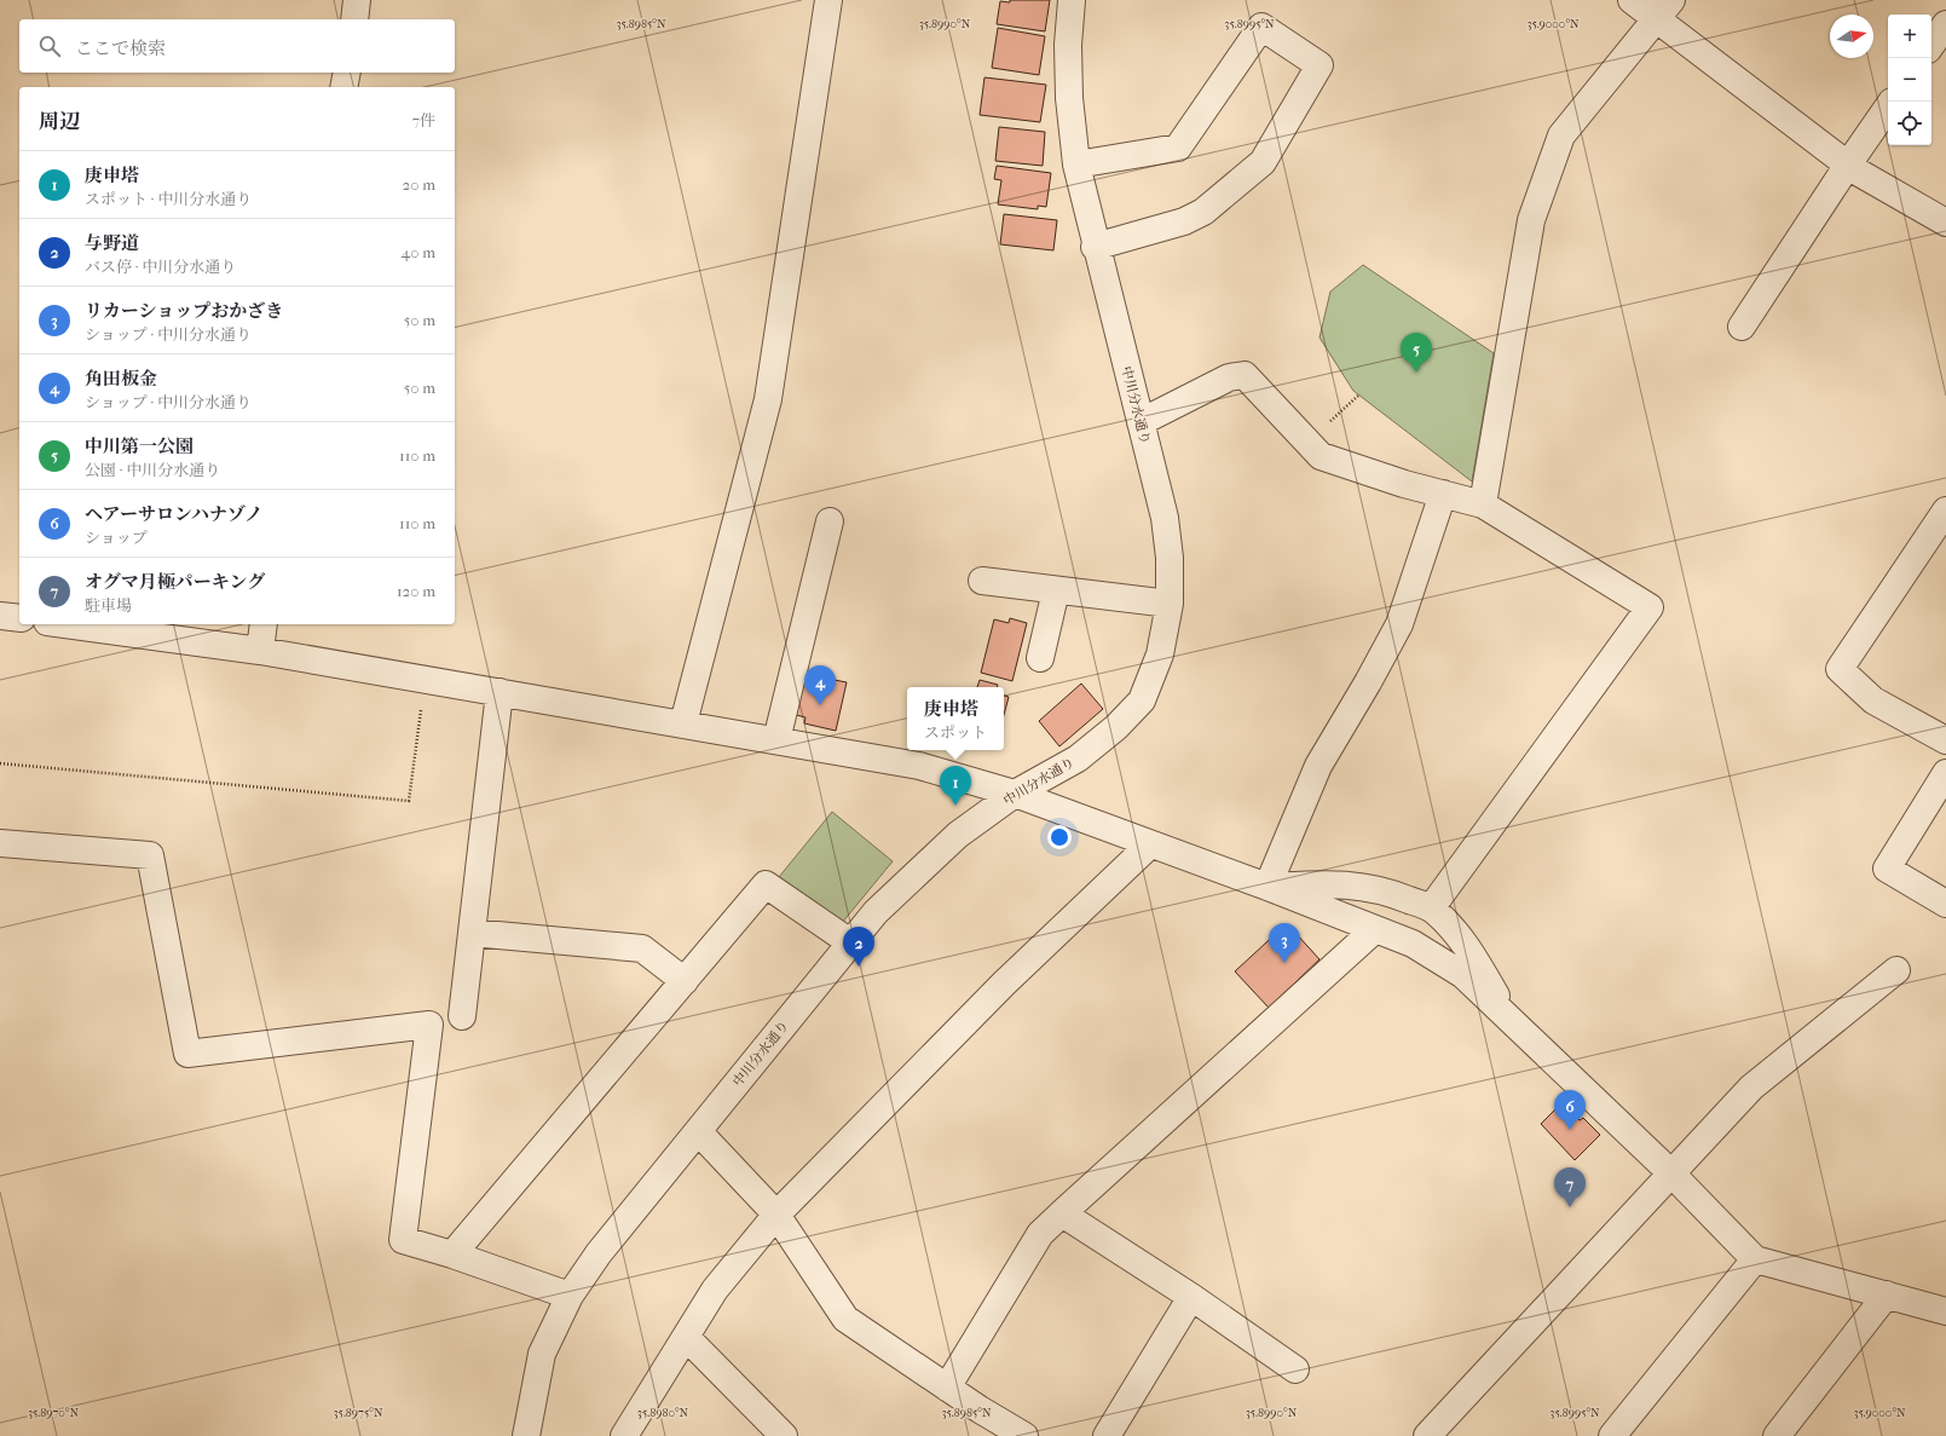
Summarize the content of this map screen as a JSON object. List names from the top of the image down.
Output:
{
  "streets": {
    "street": ["中川分水通り"]
  },
  "north": "right",
  "page": {
    "map_buttons": ["+", "−"],
    "search": "ここで検索",
    "heading": ["周辺", "7件"],
    "list": [
      {
        "mark": "1",
        "name": "庚申塔",
        "note": "スポット · 中川分水通り",
        "value": "20 m"
      },
      {
        "mark": "2",
        "name": "与野道",
        "note": "バス停 · 中川分水通り",
        "value": "40 m"
      },
      {
        "mark": "3",
        "name": "リカーショップおかざき",
        "note": "ショップ · 中川分水通り",
        "value": "50 m"
      },
      {
        "mark": "4",
        "name": "角田板金",
        "note": "ショップ · 中川分水通り",
        "value": "50 m"
      },
      {
        "mark": "5",
        "name": "中川第一公園",
        "note": "公園 · 中川分水通り",
        "value": "110 m"
      },
      {
        "mark": "6",
        "name": "ヘアーサロンハナゾノ",
        "note": "ショップ",
        "value": "110 m"
      },
      {
        "mark": "7",
        "name": "オグマ月極パーキング",
        "note": "駐車場",
        "value": "120 m"
      }
    ],
    "pins": [
      "5",
      "4",
      "1",
      "3",
      "2",
      "6",
      "7"
    ],
    "popup": ["庚申塔", "スポット"]
  },
  "coordinates": [
    "35.8985°N",
    "35.8990°N",
    "35.8995°N",
    "35.9000°N",
    "35.8970°N",
    "35.8975°N",
    "35.8980°N"
  ]
}
